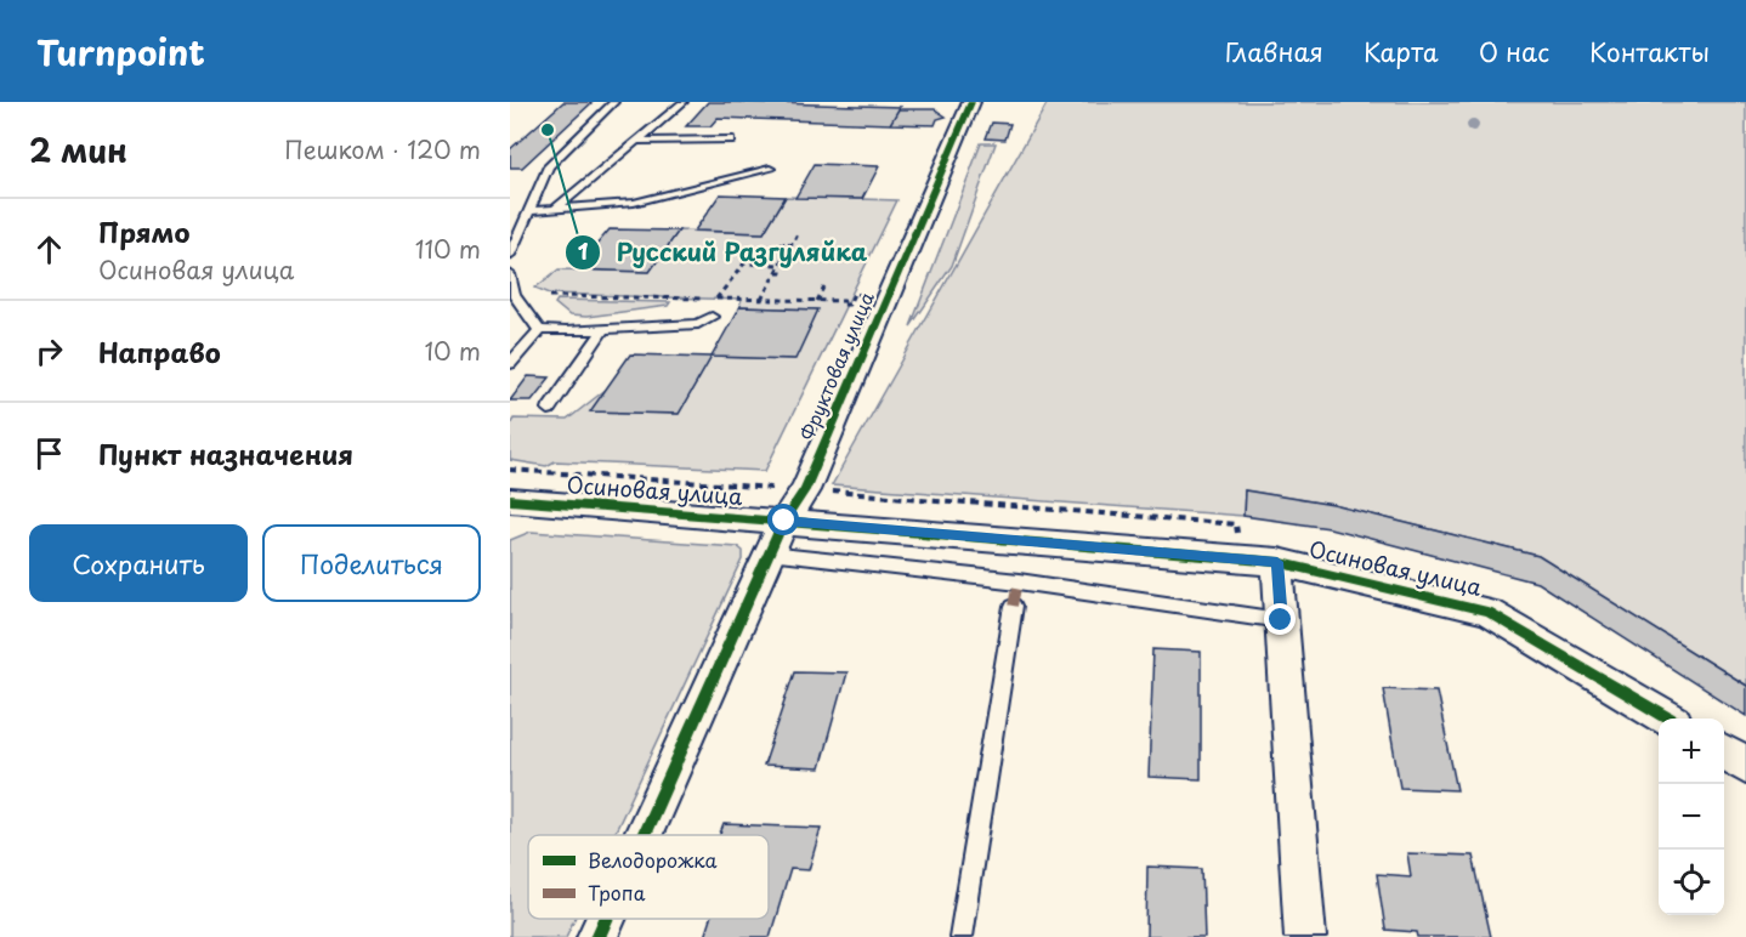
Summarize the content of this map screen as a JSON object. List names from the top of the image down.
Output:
{
  "streets": {
    "street": ["Фруктовая улица", "Осиновая улица"]
  },
  "crossings": [
    ["Фруктовая улица", "Осиновая улица"]
  ],
  "places": ["Русский Разгуляйка"],
  "legend": ["Велодорожка", "Тропа"],
  "page": {
    "header": "Turnpoint",
    "nav": [
      "Главная",
      "Карта",
      "О нас",
      "Контакты"
    ],
    "heading": ["2 мин", "Пешком · 120 m"],
    "list": [
      ["Прямо", "Осиновая улица", "110 m"],
      ["Направо", "10 m"],
      "Пункт назначения"
    ],
    "buttons": ["Сохранить", "Поделиться"],
    "map_buttons": ["+", "−"]
  }
}
